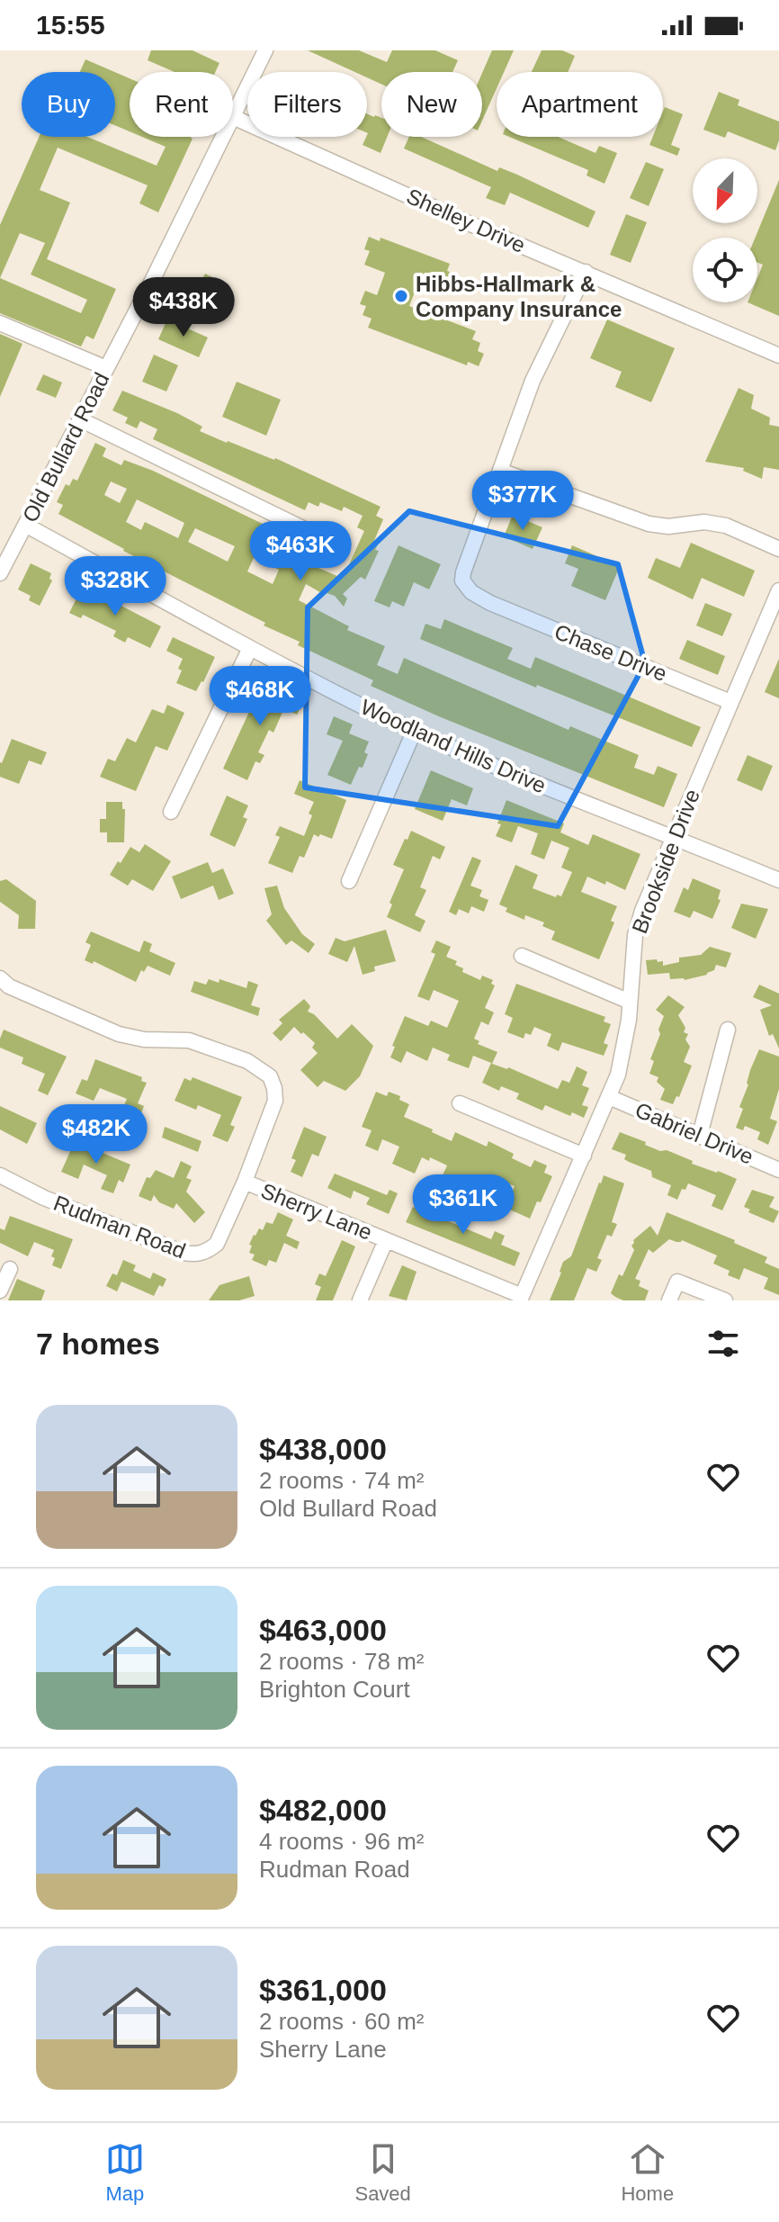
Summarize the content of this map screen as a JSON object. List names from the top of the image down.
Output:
{
  "streets": {
    "street": [
      "Shelley Drive",
      "Old Bullard Road",
      "Chase Drive",
      "Woodland Hills Drive",
      "Brookside Drive",
      "Gabriel Drive",
      "Sherry Lane",
      "Rudman Road"
    ]
  },
  "crossings": [
    ["Shelley Drive", "Old Bullard Road"],
    ["Old Bullard Road", "Woodland Hills Drive"],
    ["Chase Drive", "Brookside Drive"],
    ["Woodland Hills Drive", "Brookside Drive"],
    ["Brookside Drive", "Gabriel Drive"],
    ["Brookside Drive", "Sherry Lane"],
    ["Sherry Lane", "Rudman Road"]
  ],
  "places": ["Hibbs-Hallmark & Company Insurance"],
  "north": "bottom left",
  "page": {
    "status": "15:55",
    "chip": [
      "Buy",
      "Rent",
      "Filters",
      "New",
      "Apartment"
    ],
    "price": [
      "$438K",
      "$377K",
      "$463K",
      "$328K",
      "$468K",
      "$482K",
      "$361K"
    ],
    "heading": "7 homes",
    "list": [
      {
        "name": "$438,000",
        "note": "2 rooms · 74 m² · Old Bullard Road"
      },
      {
        "name": "$463,000",
        "note": "2 rooms · 78 m² · Brighton Court"
      },
      {
        "name": "$482,000",
        "note": "4 rooms · 96 m² · Rudman Road"
      },
      {
        "name": "$361,000",
        "note": "2 rooms · 60 m² · Sherry Lane"
      }
    ],
    "tabs": ["Map", "Saved", "Home"]
  }
}
